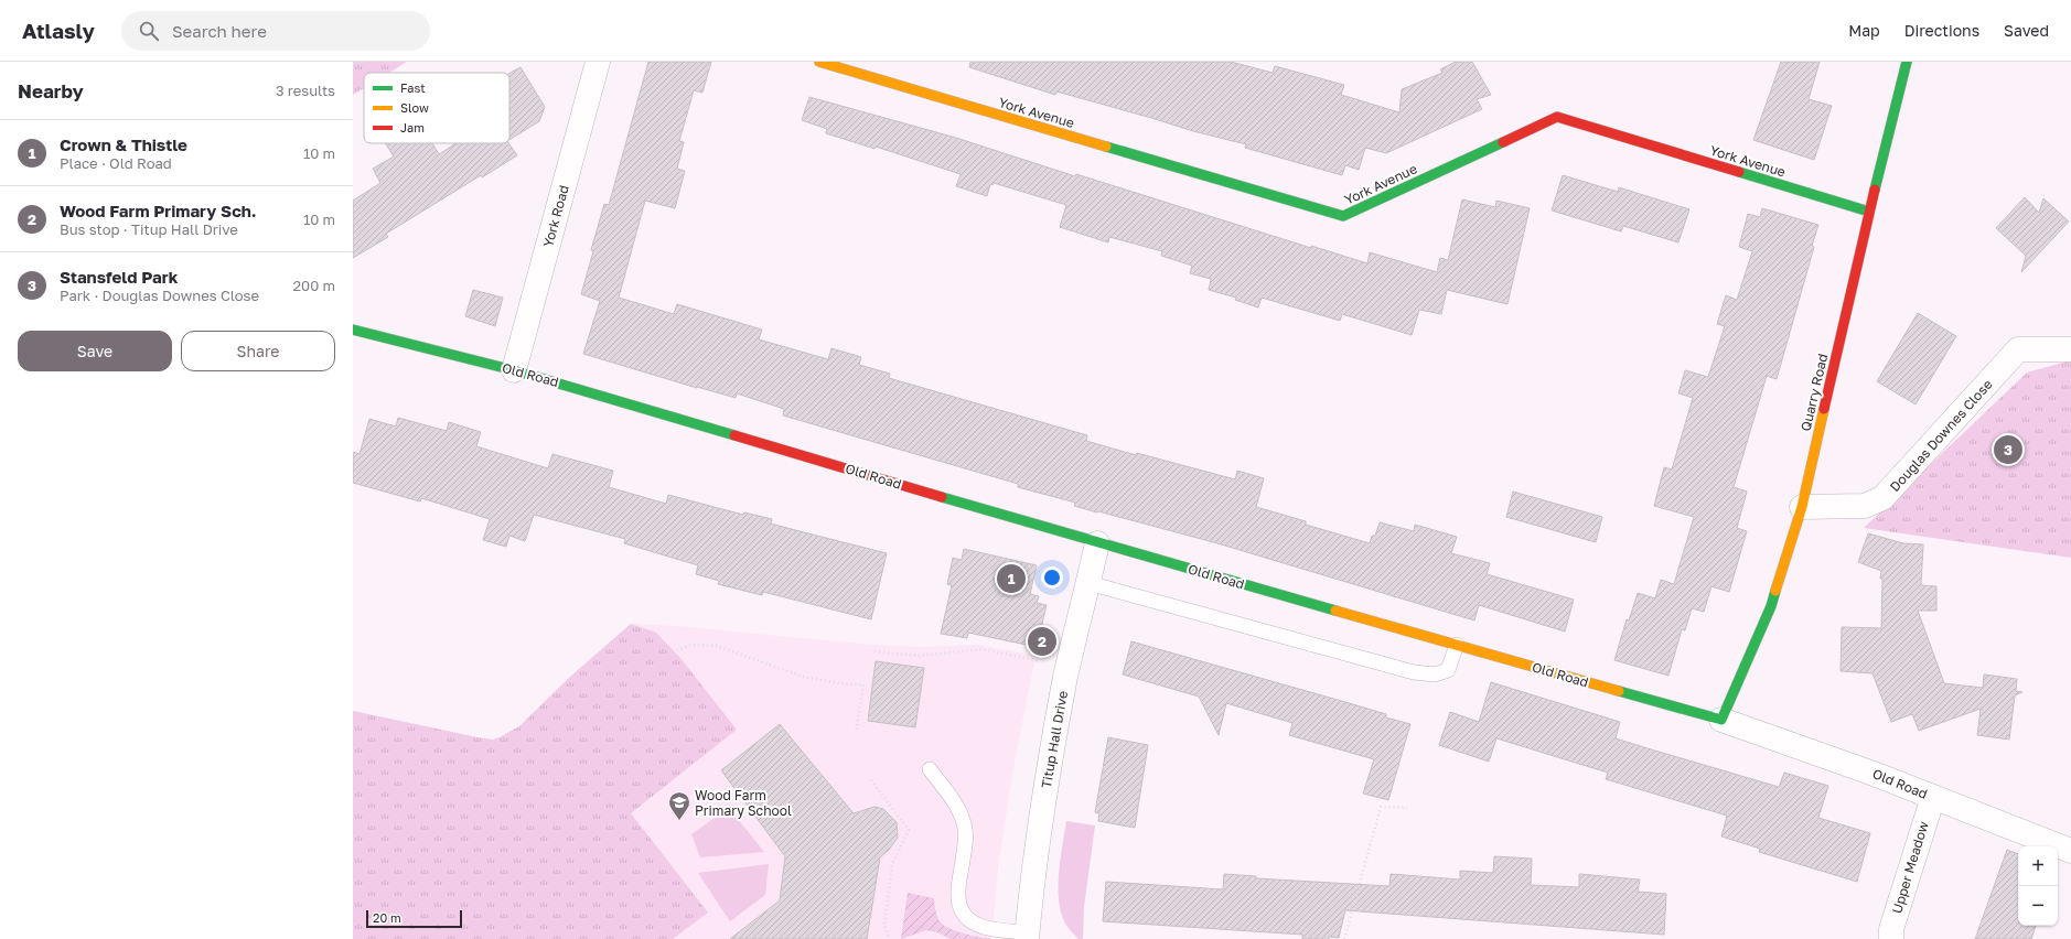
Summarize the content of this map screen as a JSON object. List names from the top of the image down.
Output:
{
  "streets": {
    "street": [
      "York Avenue",
      "York Road",
      "Old Road",
      "Quarry Road",
      "Douglas Downes Close",
      "Titup Hall Drive",
      "Upper Meadow"
    ]
  },
  "crossings": [
    ["York Avenue", "Quarry Road"],
    ["York Road", "Old Road"],
    ["Old Road", "Quarry Road"],
    ["Old Road", "Titup Hall Drive"],
    ["Old Road", "Upper Meadow"],
    ["Quarry Road", "Douglas Downes Close"]
  ],
  "places": {
    "school or university": ["Wood Farm Primary School"]
  },
  "legend": ["Fast", "Slow", "Jam"],
  "scale_bar": "20 m",
  "page": {
    "header": "Atlasly",
    "search": "Search here",
    "nav": ["Map", "Directions", "Saved"],
    "heading": ["Nearby", "3 results"],
    "list": [
      {
        "mark": "1",
        "name": "Crown & Thistle",
        "note": "Place · Old Road",
        "value": "10 m"
      },
      {
        "mark": "2",
        "name": "Wood Farm Primary Sch.",
        "note": "Bus stop · Titup Hall Drive",
        "value": "10 m"
      },
      {
        "mark": "3",
        "name": "Stansfeld Park",
        "note": "Park · Douglas Downes Close",
        "value": "200 m"
      }
    ],
    "buttons": ["Save", "Share"],
    "pins": ["3", "1", "2"],
    "map_buttons": ["+", "−"],
    "scale": "20 m"
  }
}
